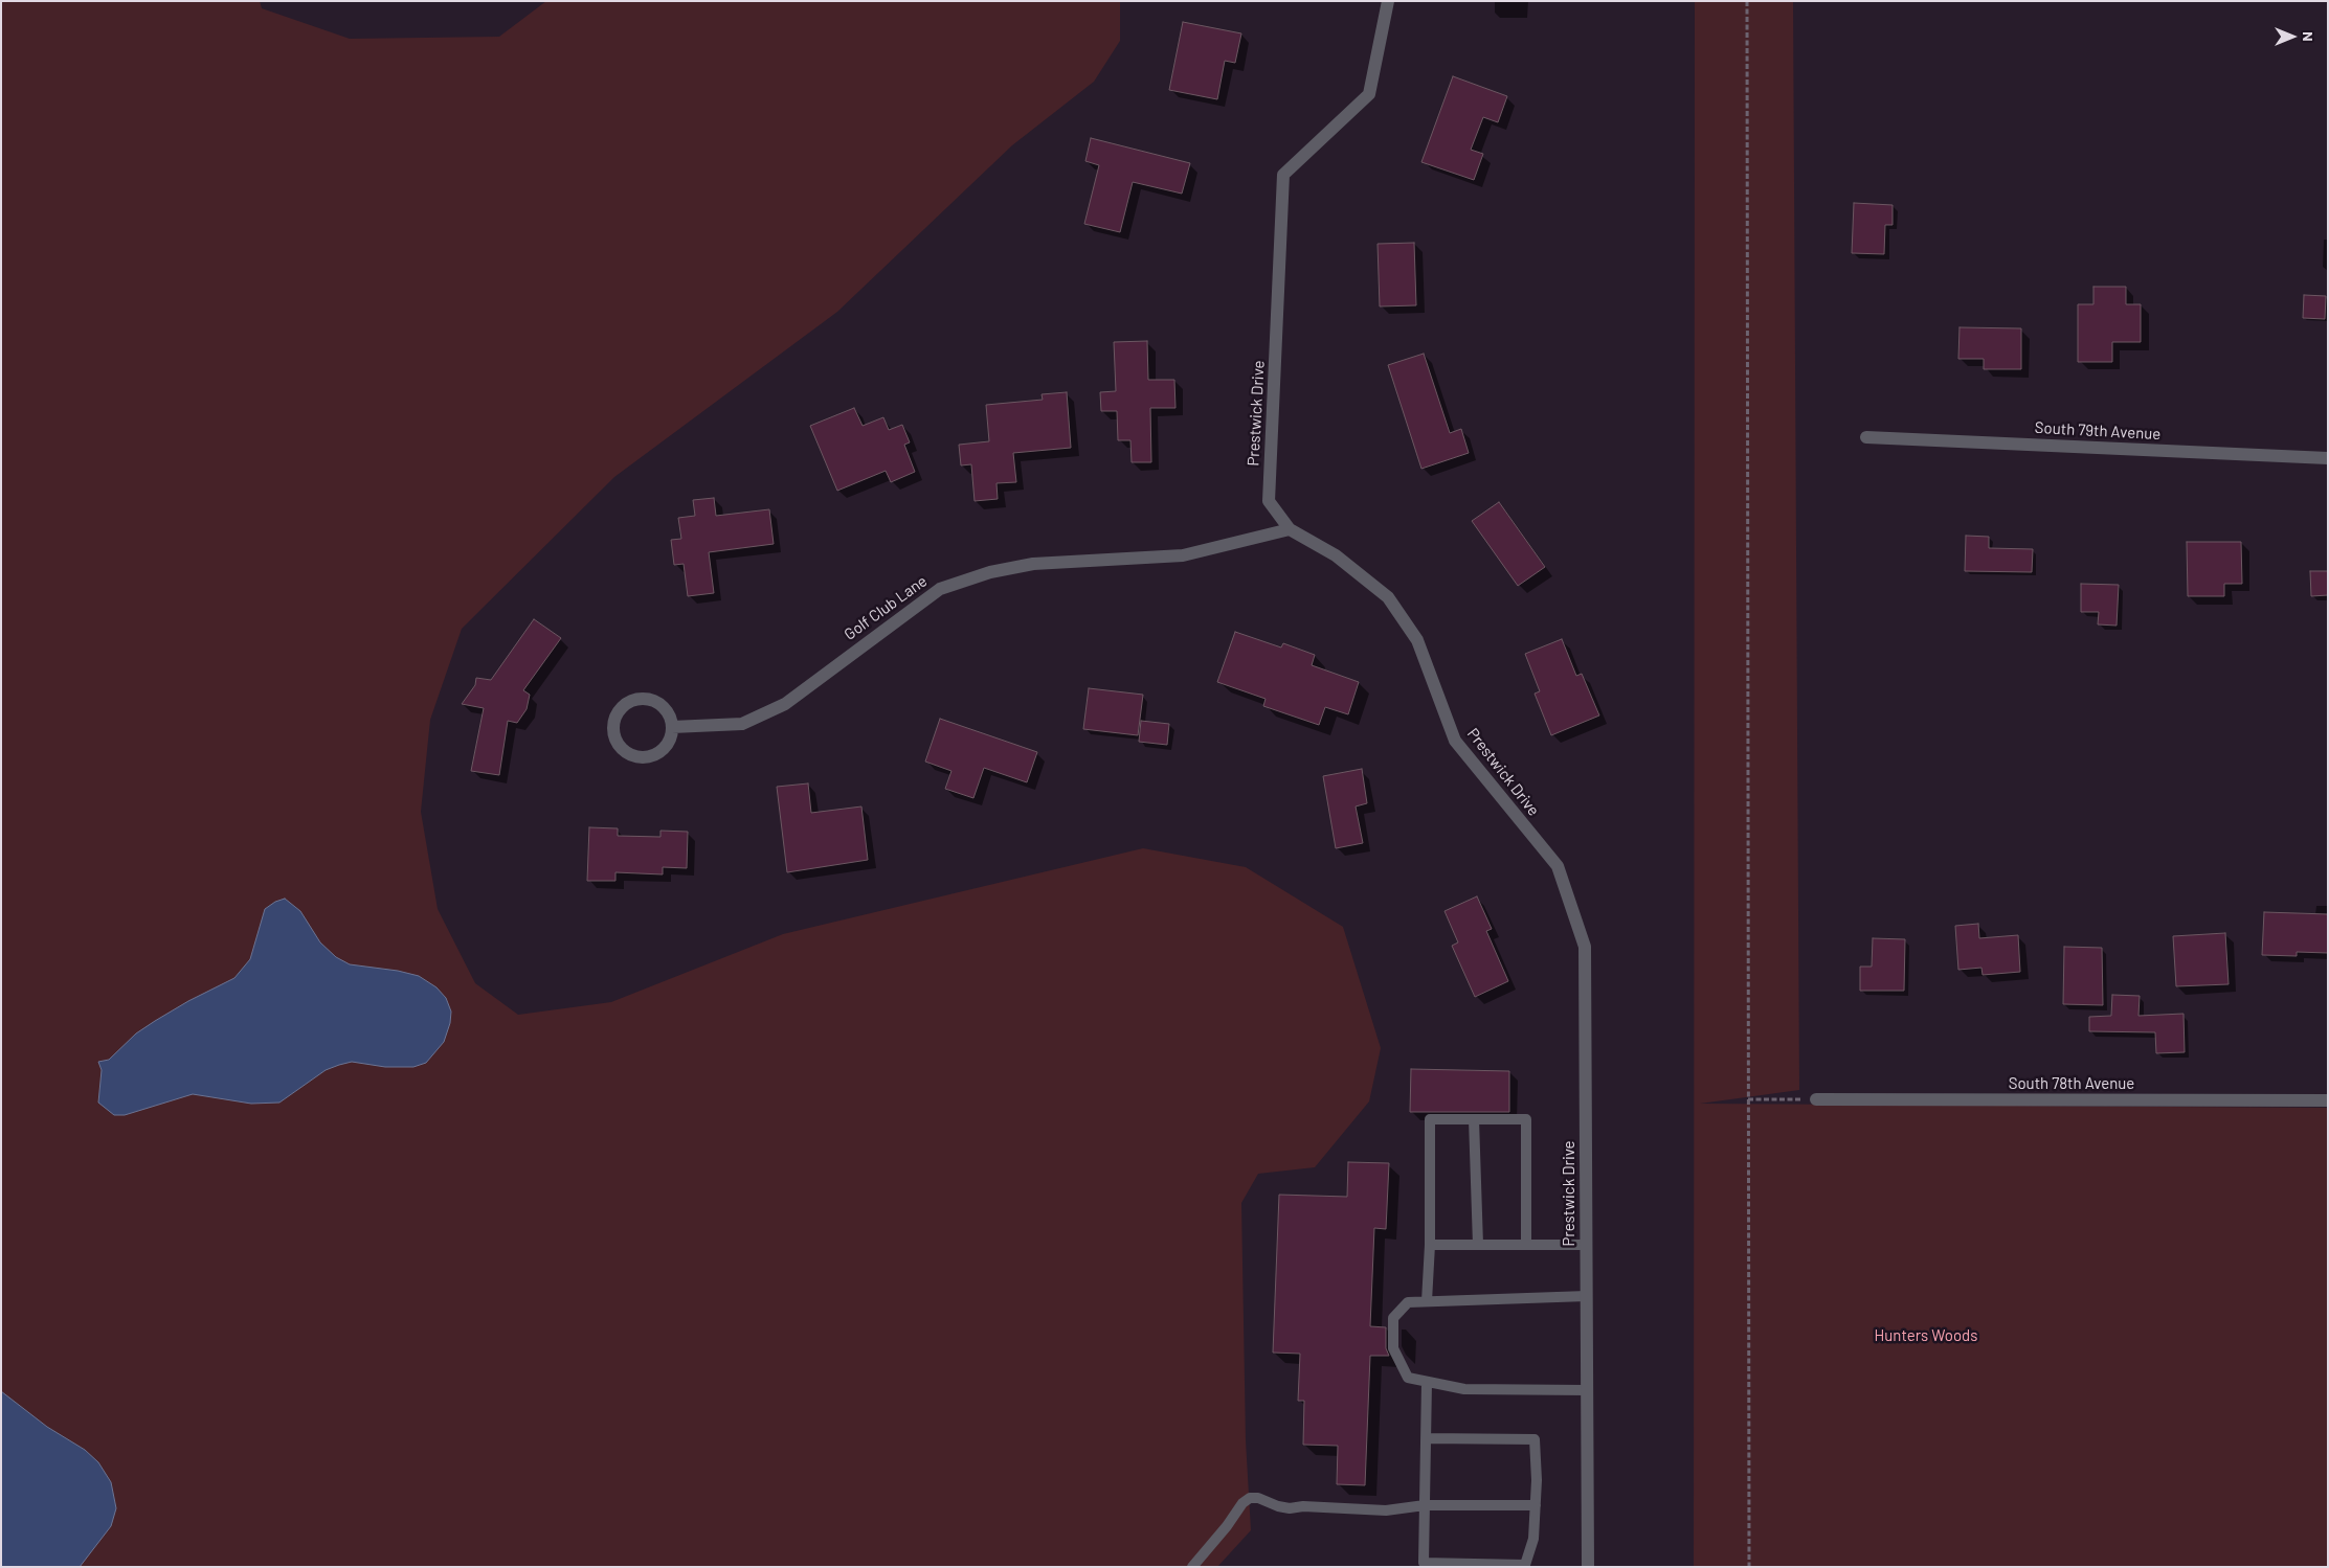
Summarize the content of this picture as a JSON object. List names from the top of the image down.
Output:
{
  "streets": {
    "street": [
      "Prestwick Drive",
      "South 79th Avenue",
      "Golf Club Lane",
      "South 78th Avenue"
    ]
  },
  "crossings": [
    ["Prestwick Drive", "Golf Club Lane"]
  ],
  "parks": ["Hunters Woods"],
  "north": "right"
}
